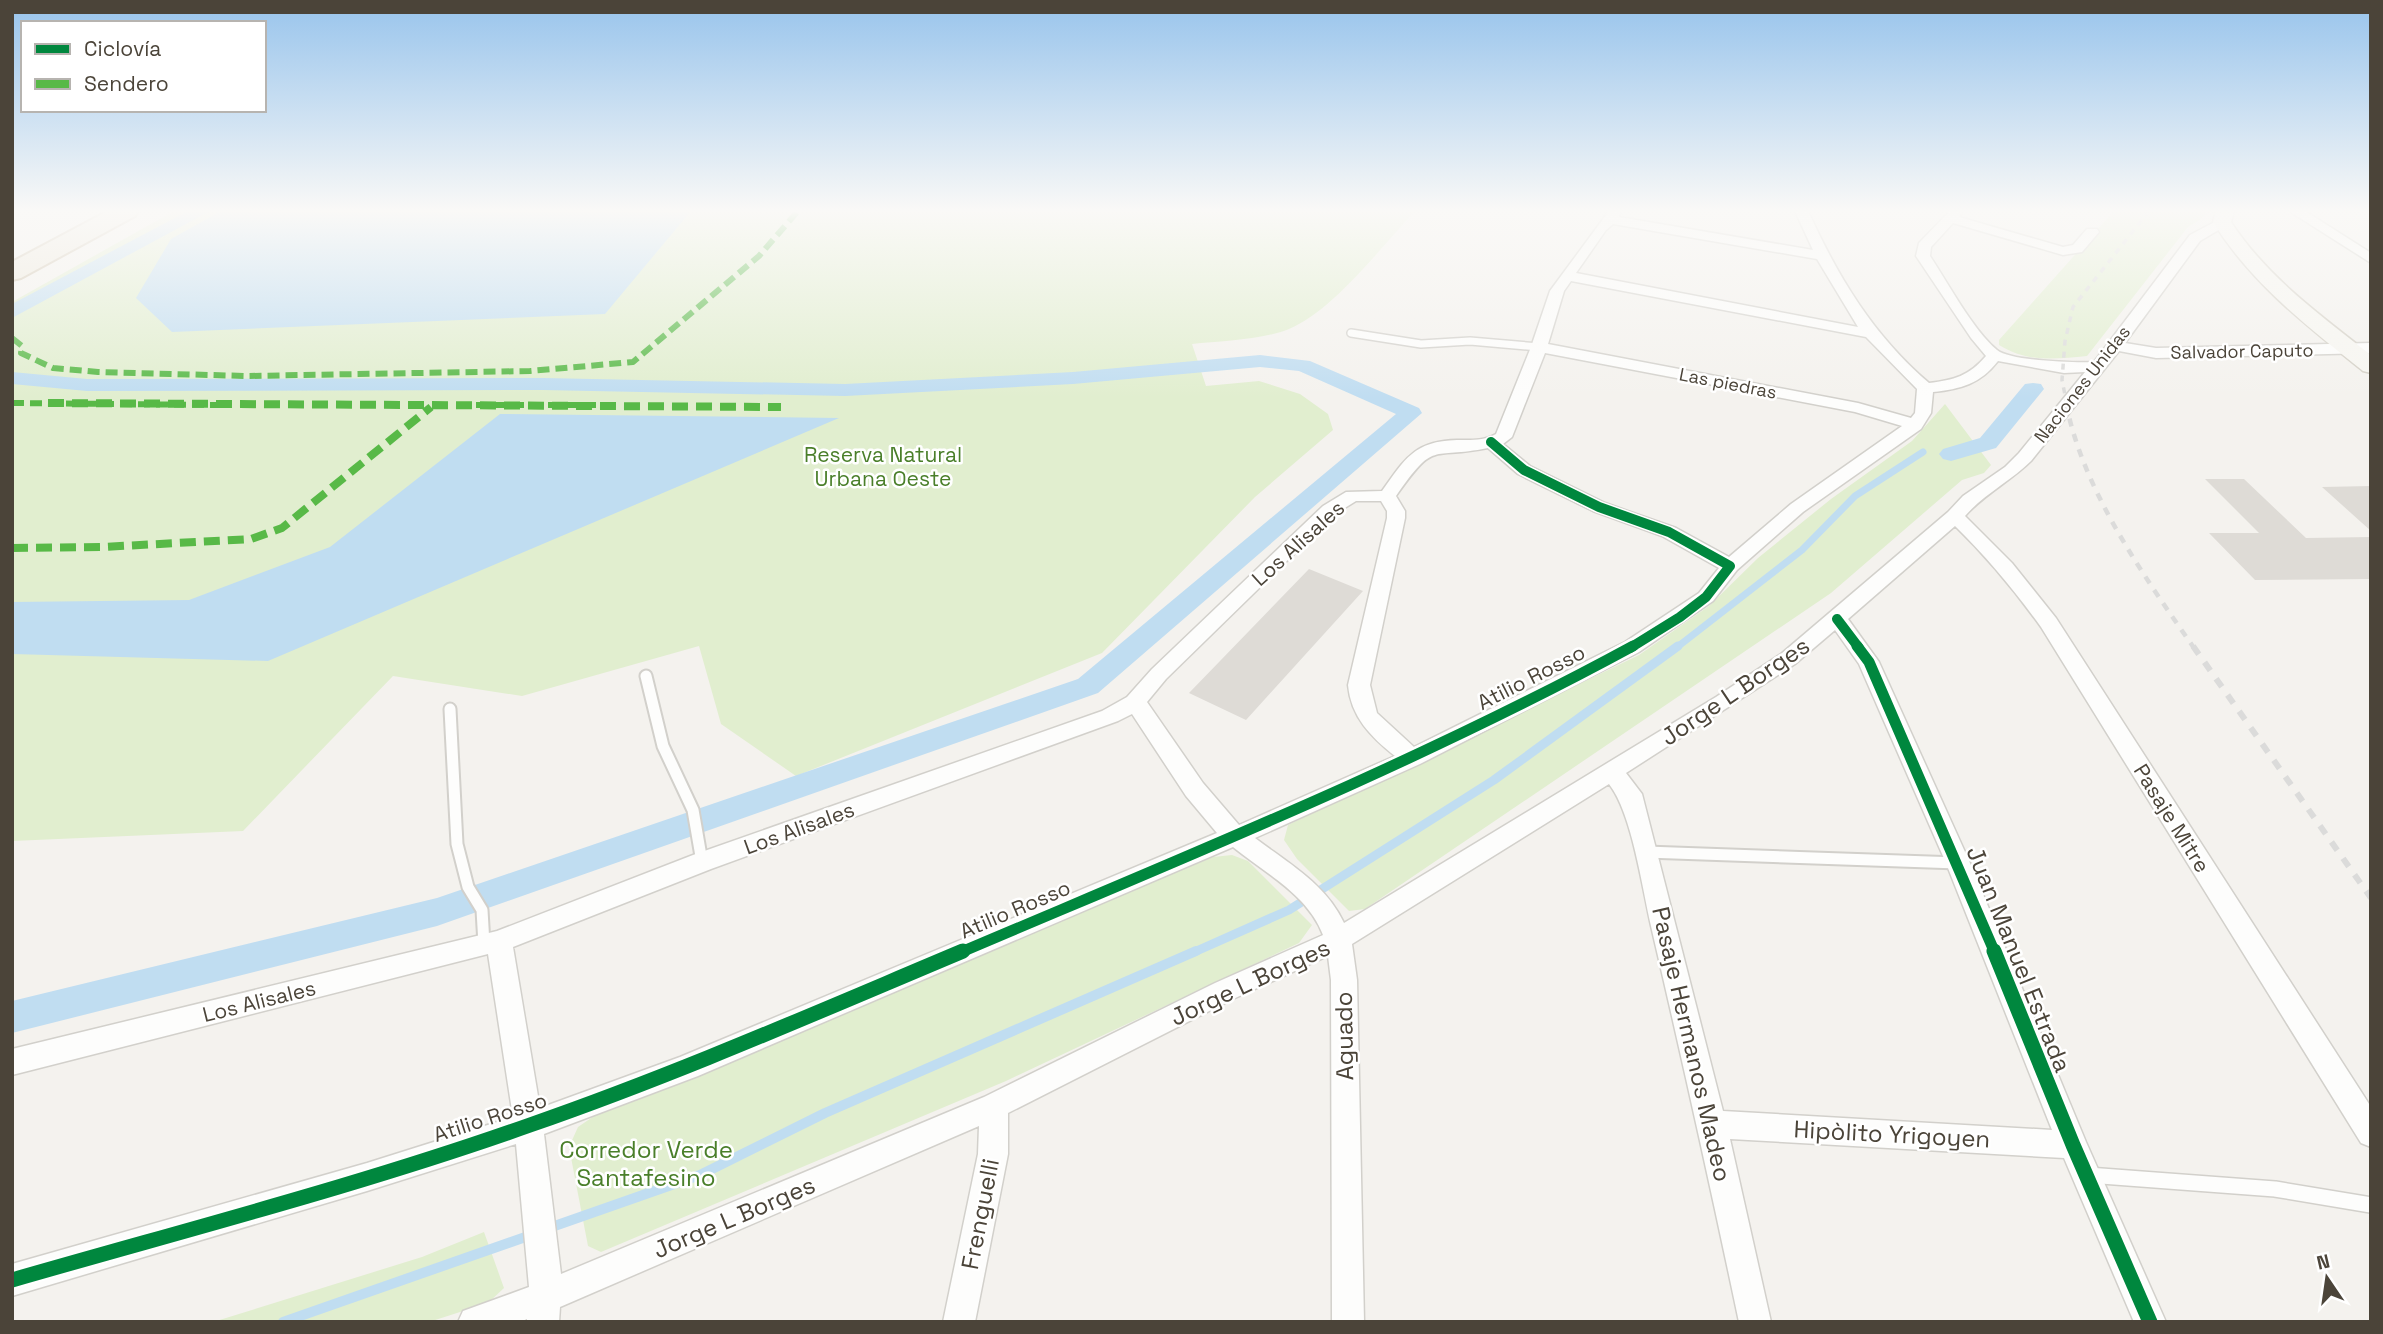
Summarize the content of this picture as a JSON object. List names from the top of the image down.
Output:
{
  "streets": {
    "street": [
      "Salvador Caputo",
      "Las piedras",
      "Naciones Unidas",
      "Los Alisales",
      "Atilio Rosso",
      "Jorge L Borges",
      "Pasaje Mitre",
      "Juan Manuel Estrada",
      "Aguado",
      "Pasaje Hermanos Madeo",
      "Hipòlito Yrigoyen",
      "Frenguelli"
    ]
  },
  "crossings": [
    ["Salvador Caputo", "Naciones Unidas"],
    ["Las piedras", "Atilio Rosso"],
    ["Naciones Unidas", "Jorge L Borges"],
    ["Naciones Unidas", "Pasaje Mitre"],
    ["Jorge L Borges", "Pasaje Mitre"],
    ["Jorge L Borges", "Juan Manuel Estrada"],
    ["Jorge L Borges", "Aguado"],
    ["Jorge L Borges", "Pasaje Hermanos Madeo"],
    ["Jorge L Borges", "Frenguelli"],
    ["Juan Manuel Estrada", "Hipòlito Yrigoyen"],
    ["Pasaje Hermanos Madeo", "Hipòlito Yrigoyen"]
  ],
  "parks": ["Reserva Natural Urbana Oeste", "Corredor Verde Santafesino"],
  "legend": ["Ciclovía", "Sendero"],
  "north": "top"
}
